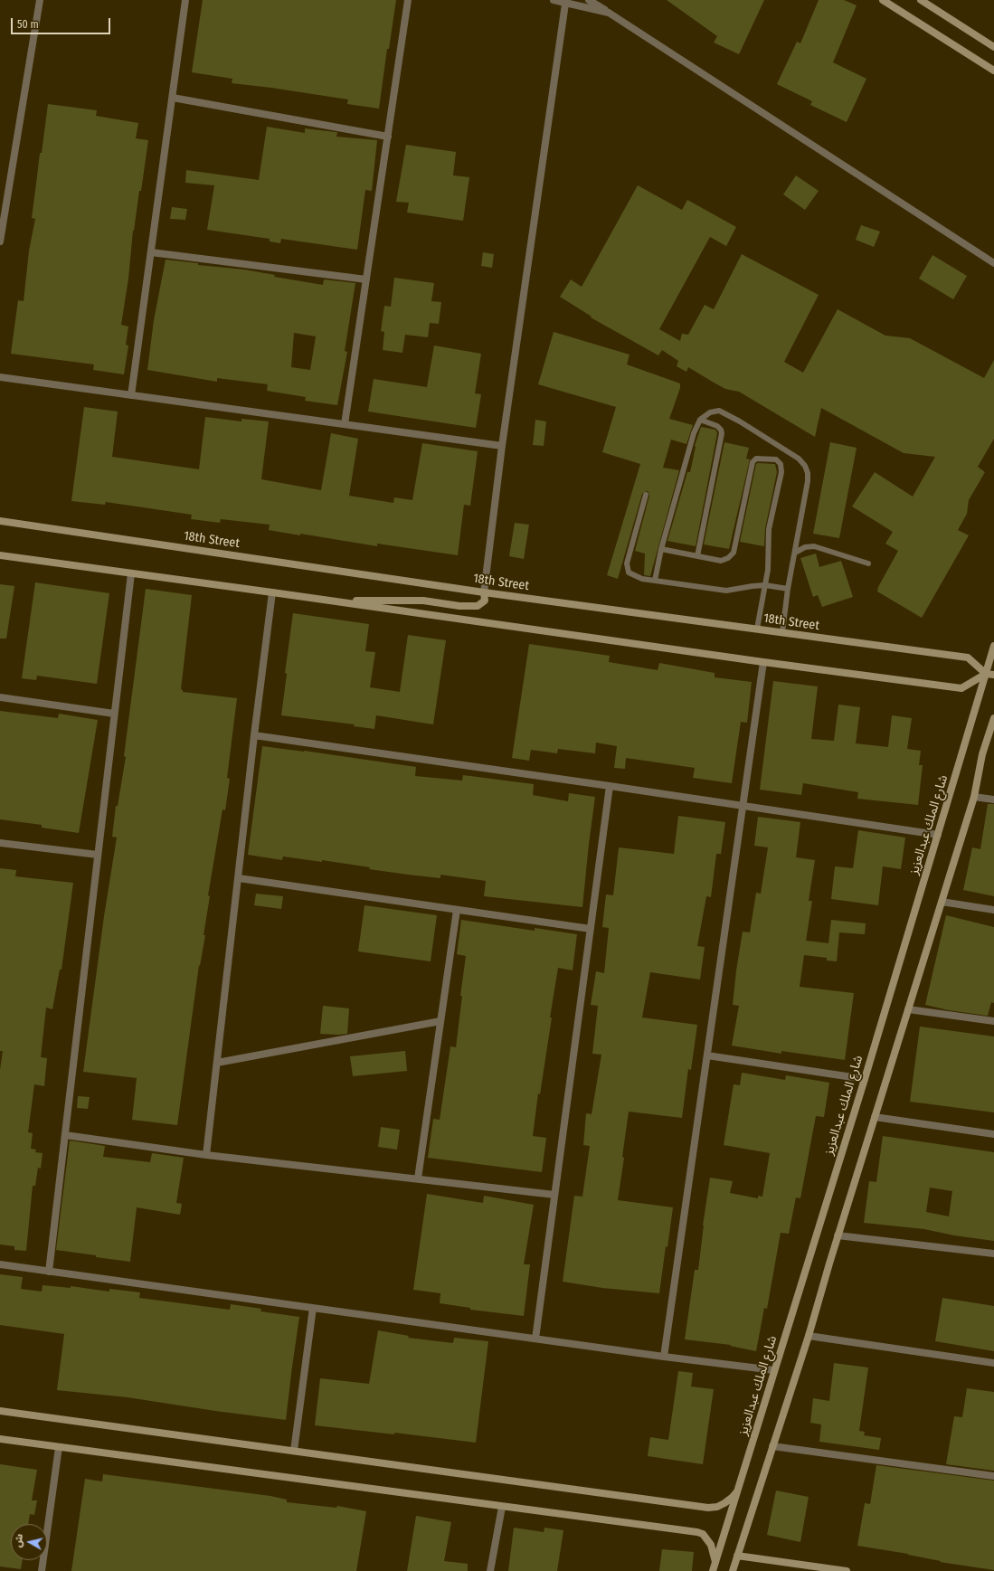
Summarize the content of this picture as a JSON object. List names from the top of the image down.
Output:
{
  "streets": {
    "street": ["18th Street", "شارع الملك عبدالعزيز"]
  },
  "crossings": [
    ["18th Street", "شارع الملك عبدالعزيز"]
  ],
  "scale_bar": "50 m",
  "north": "left"
}
